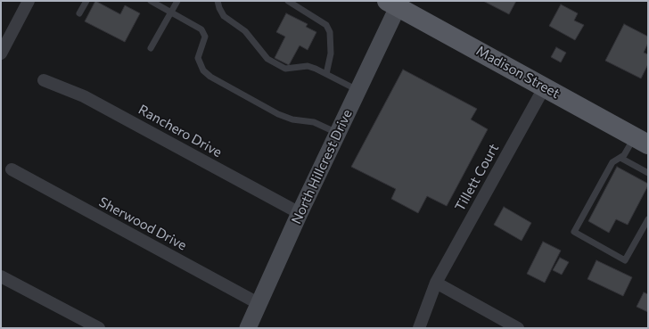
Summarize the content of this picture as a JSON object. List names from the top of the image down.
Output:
{
  "streets": {
    "main road": ["Madison Street"],
    "street": [
      "Ranchero Drive",
      "North Hillcrest Drive",
      "Tillett Court",
      "Sherwood Drive"
    ]
  },
  "crossings": [
    ["Madison Street", "North Hillcrest Drive"],
    ["Madison Street", "Tillett Court"],
    ["Ranchero Drive", "North Hillcrest Drive"],
    ["North Hillcrest Drive", "Sherwood Drive"]
  ]
}
